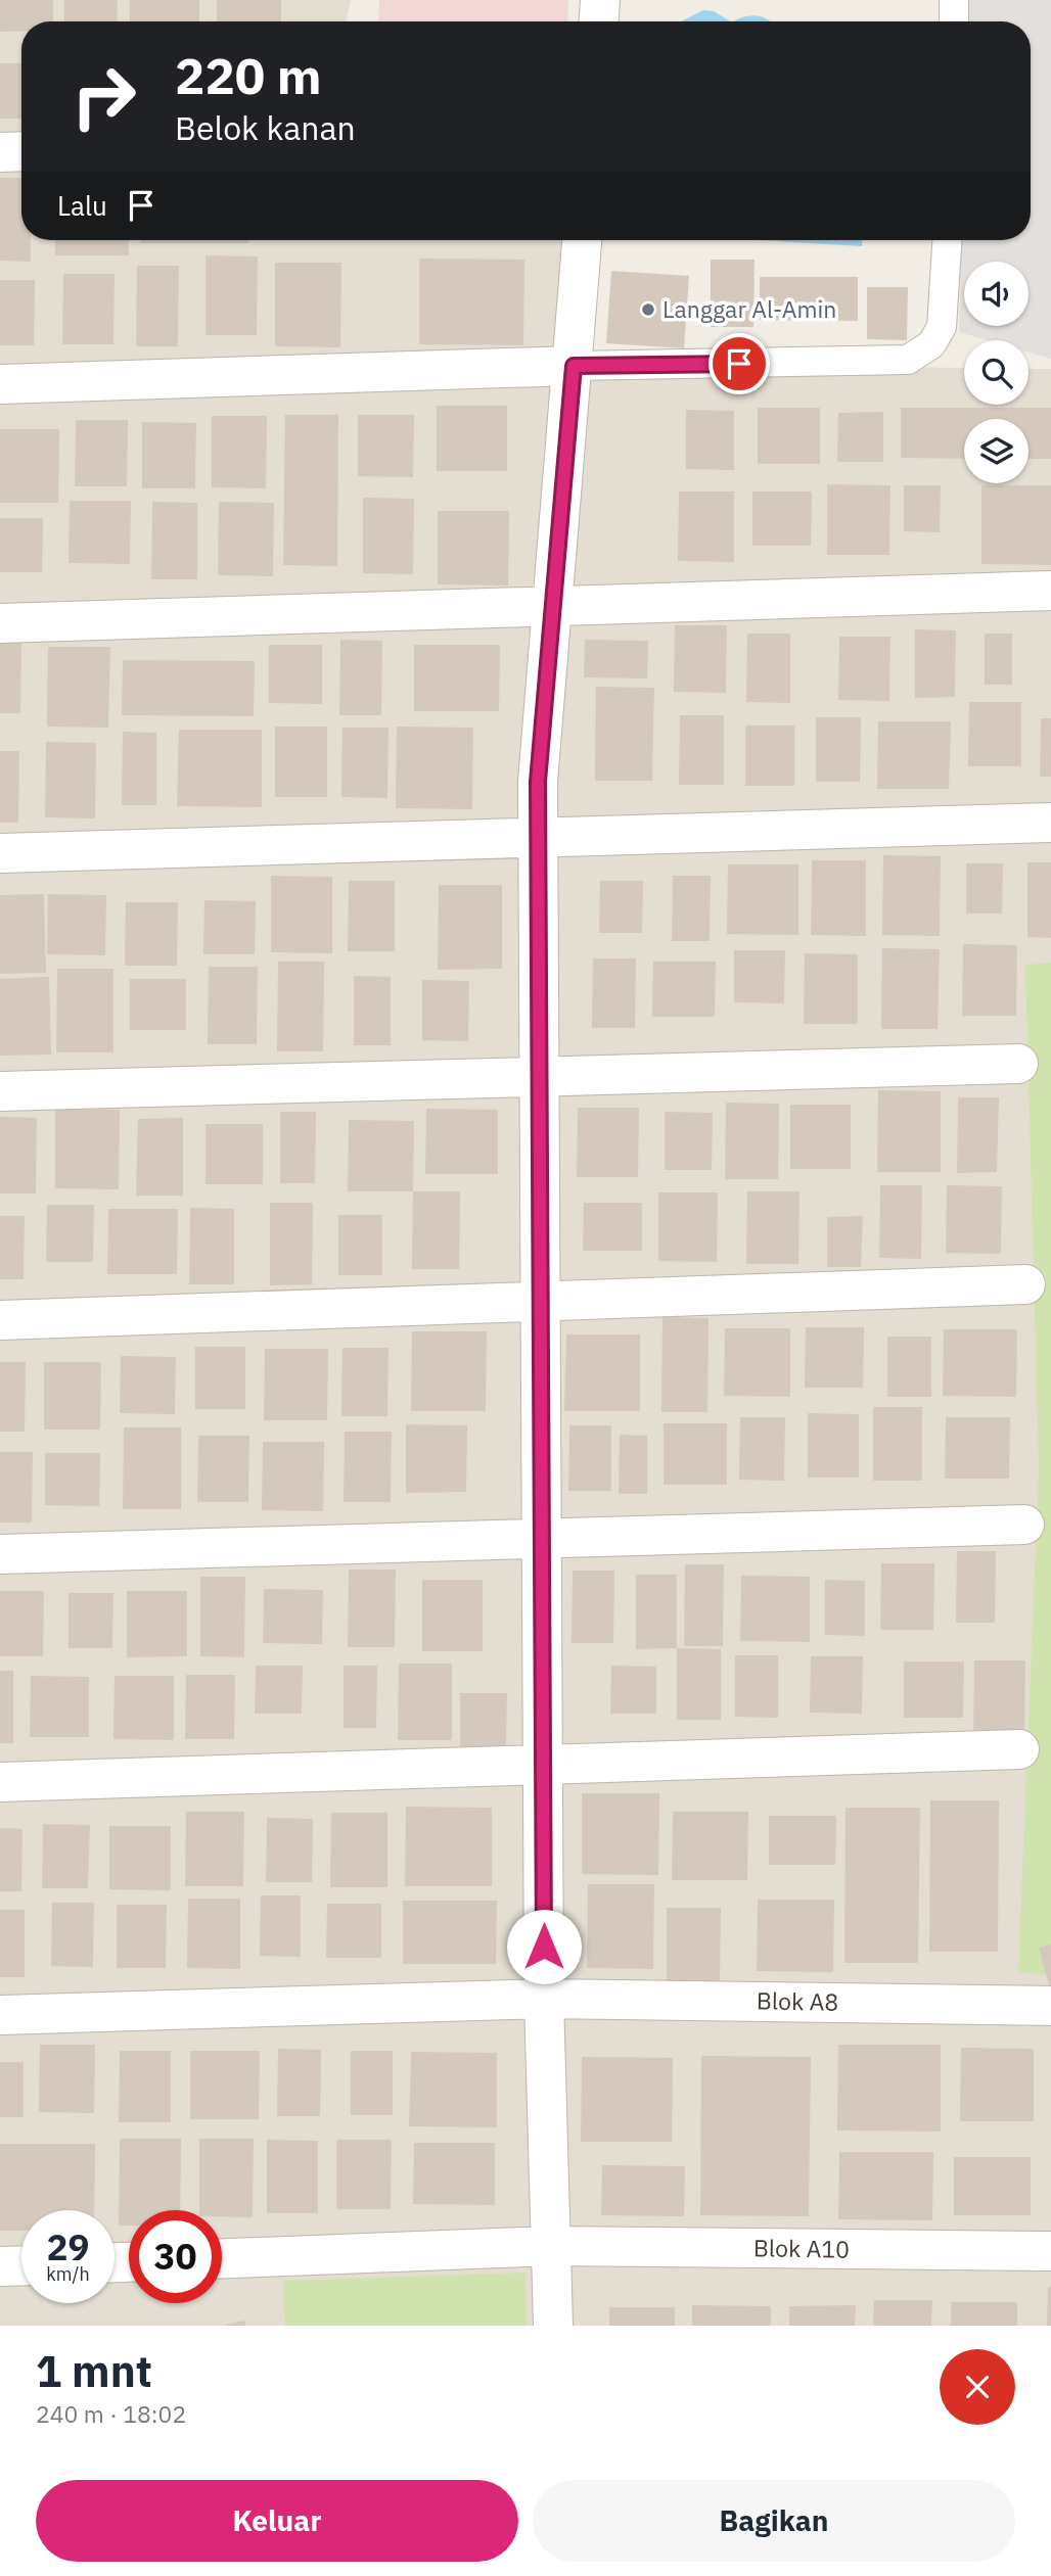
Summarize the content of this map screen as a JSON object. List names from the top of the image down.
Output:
{
  "streets": {
    "street": ["Blok A8", "Blok A10"]
  },
  "places": ["Langgar Al-Amin"],
  "page": {
    "turn": ["220 m", "Belok kanan"],
    "then": "Lalu",
    "speed": "29 km/h",
    "limit": "30",
    "heading": ["1 mnt", "240 m · 18:02"],
    "buttons": ["Keluar", "Bagikan"]
  }
}
